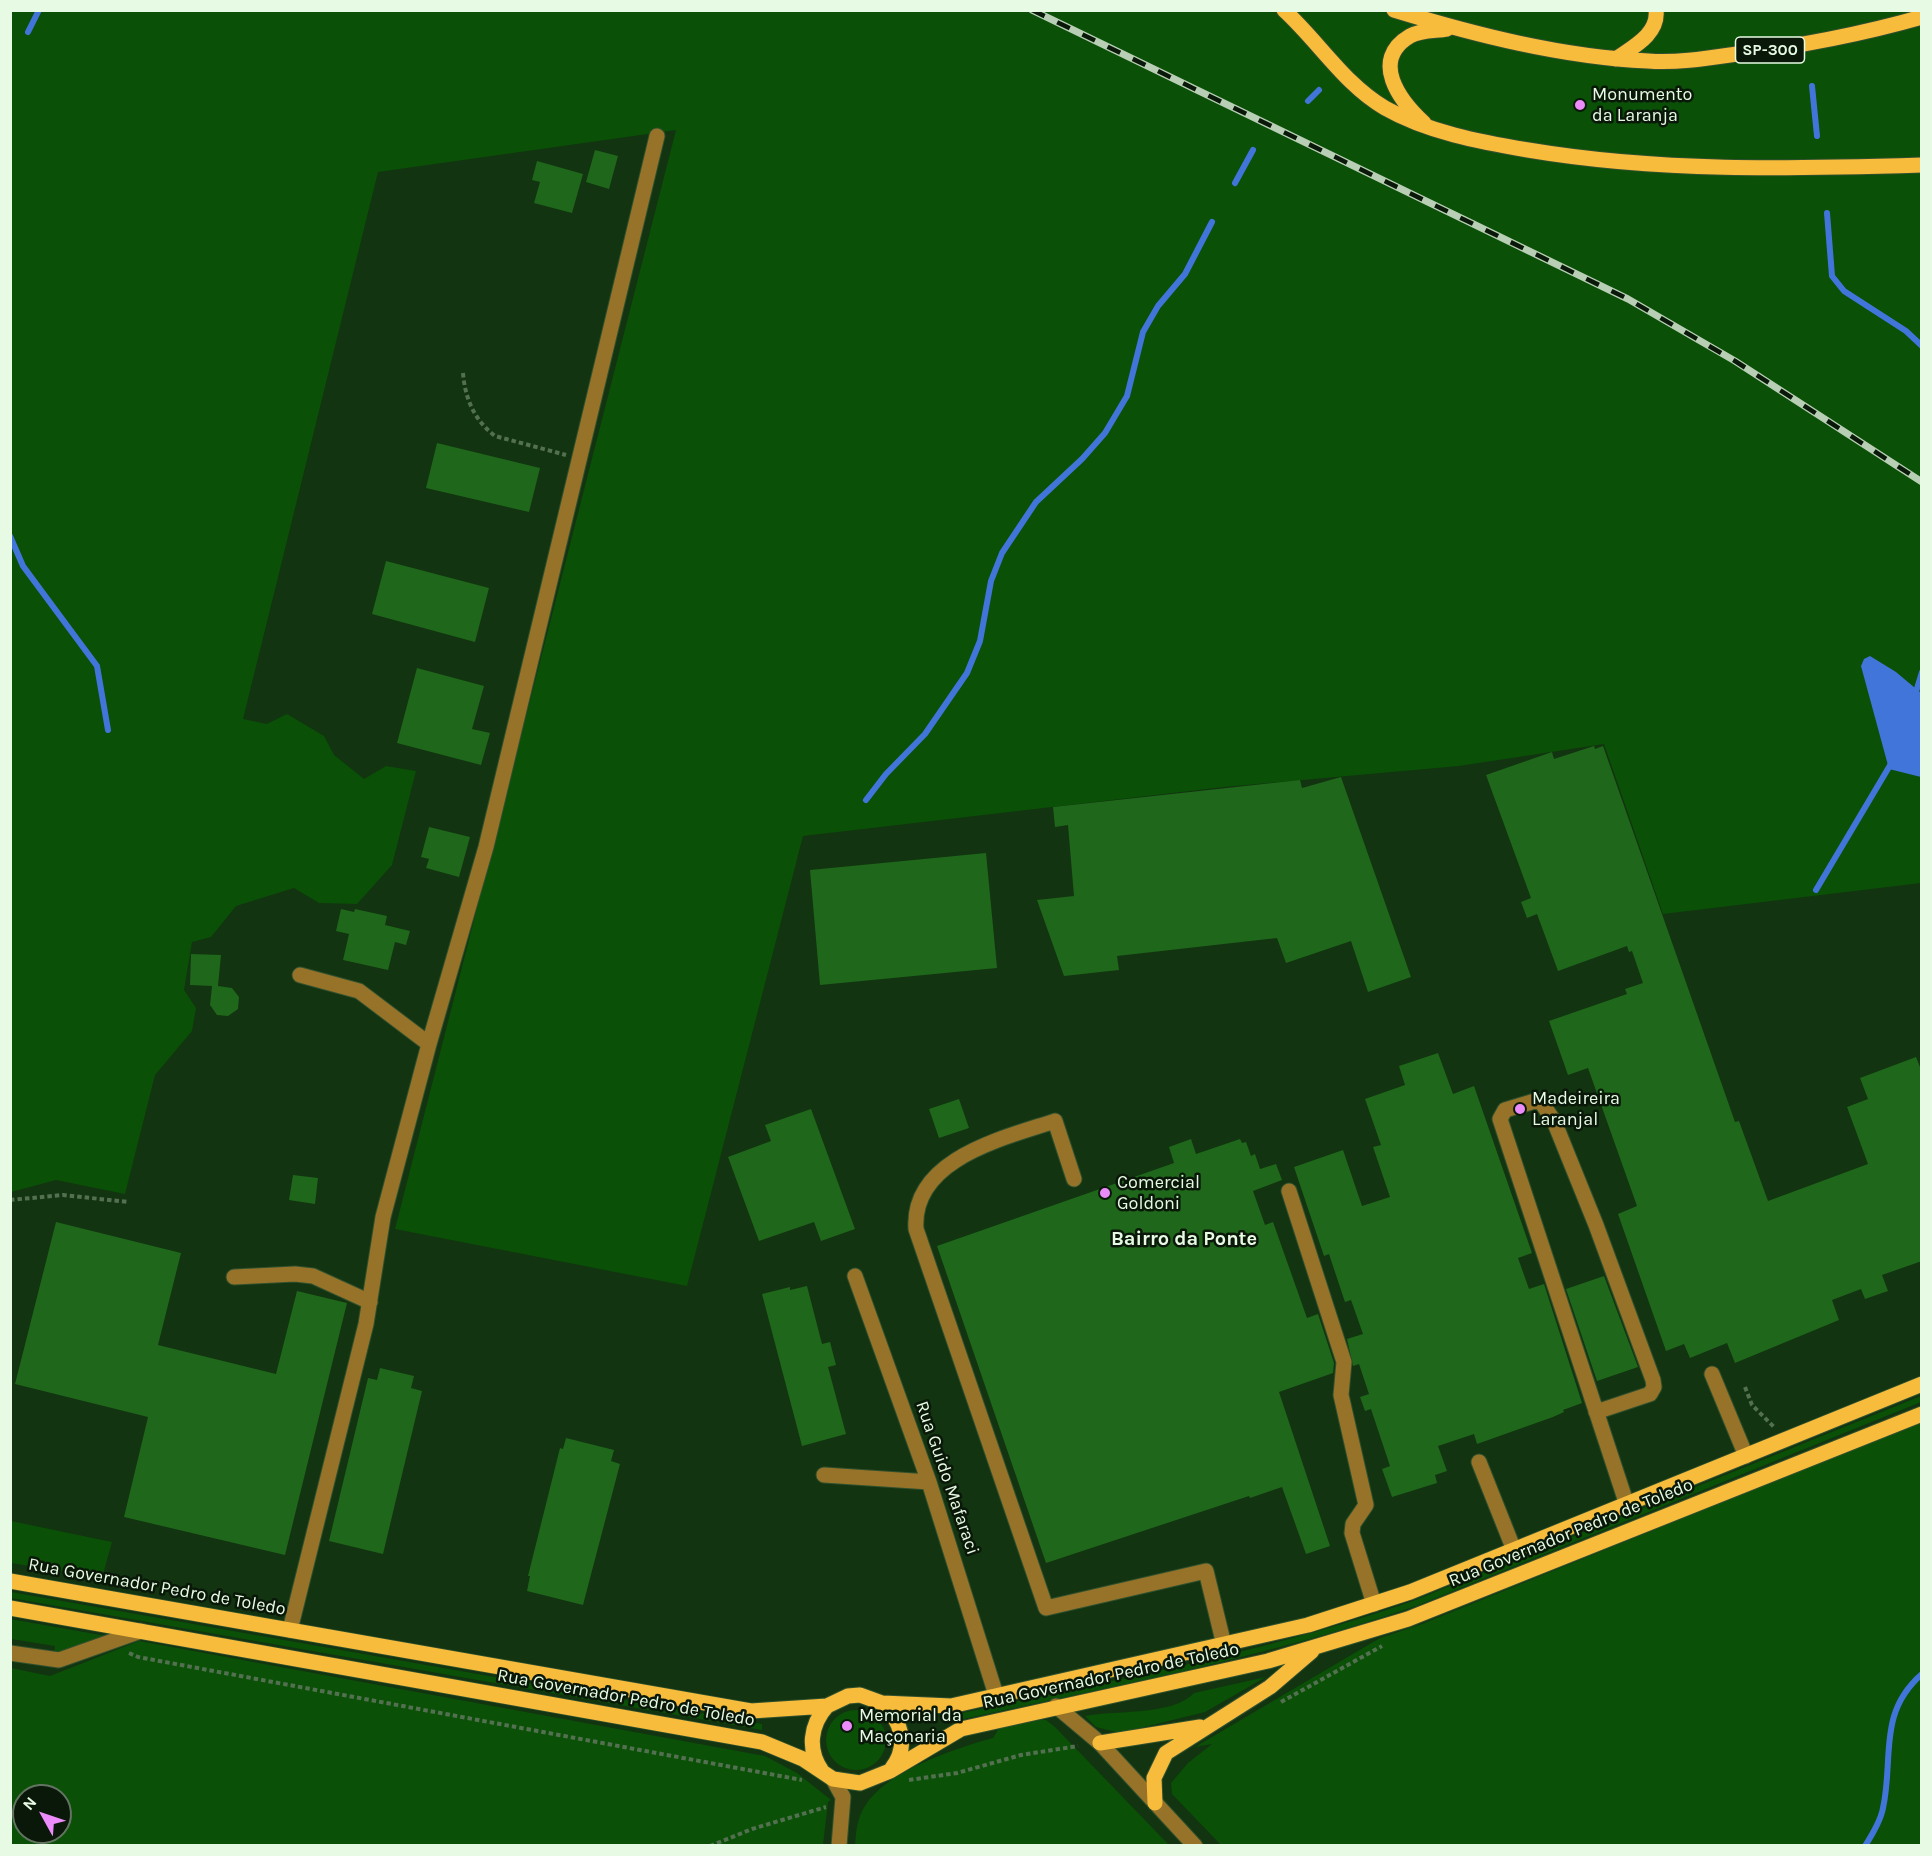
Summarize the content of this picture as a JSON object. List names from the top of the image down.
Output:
{
  "streets": {
    "main road": ["SP-300", "Rua Governador Pedro de Toledo"],
    "street": ["Rua Guido Mafaraci"]
  },
  "crossings": [
    ["Rua Guido Mafaraci", "Rua Governador Pedro de Toledo"]
  ],
  "districts": ["Bairro da Ponte"],
  "places": [
    "Monumento da Laranja",
    "Madeireira Laranjal",
    "Comercial Goldoni",
    "Memorial da Maçonaria"
  ],
  "north": "top left"
}
